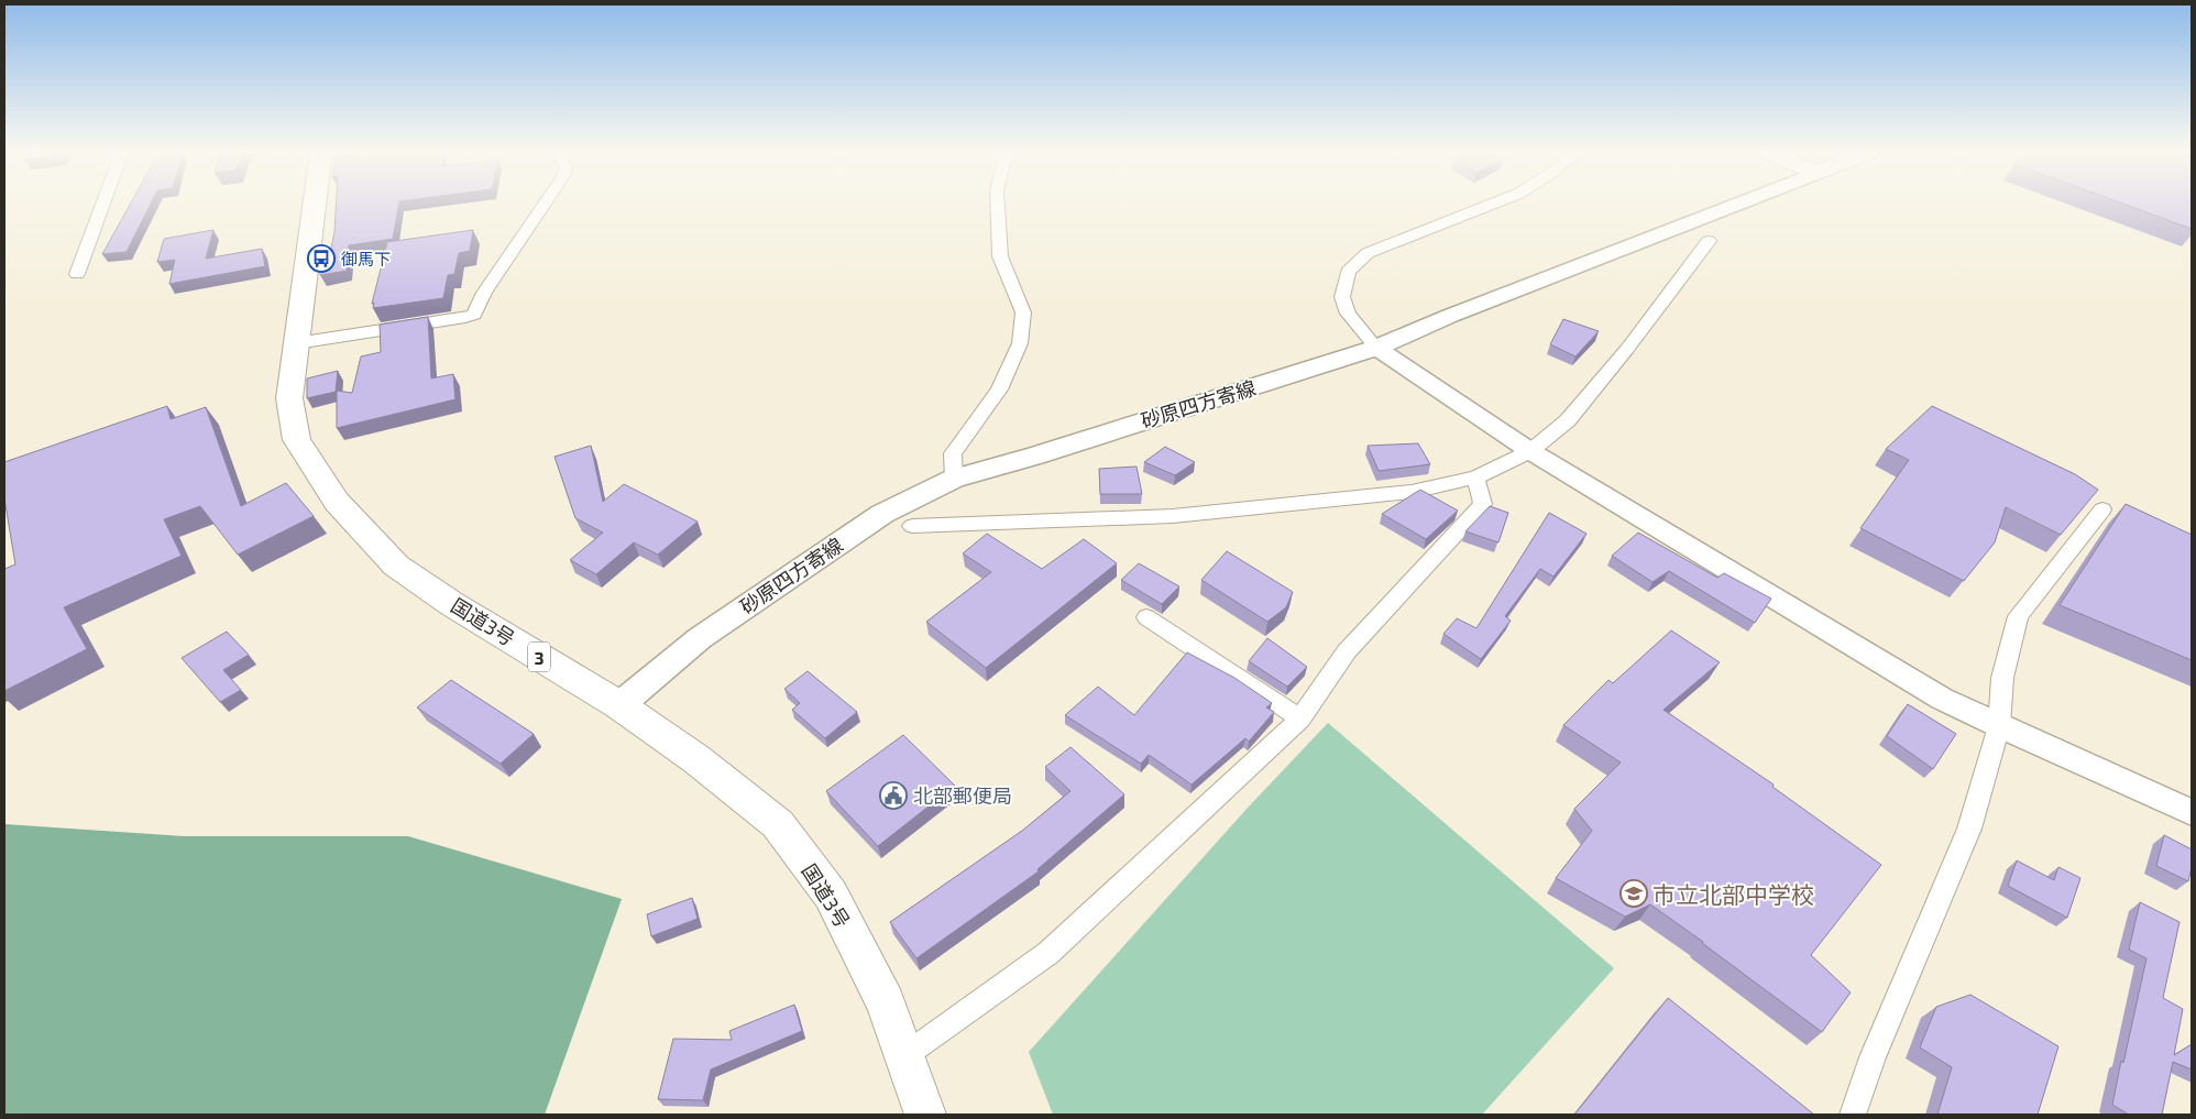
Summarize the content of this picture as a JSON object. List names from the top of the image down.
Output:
{
  "streets": {
    "highway": ["国道3号", "3"],
    "main road": ["砂原四方寄線"]
  },
  "crossings": [
    ["砂原四方寄線", "国道3号"]
  ],
  "places": {
    "bus stop": ["御馬下"],
    "public building": ["北部郵便局"],
    "school or university": ["市立北部中学校"]
  }
}
